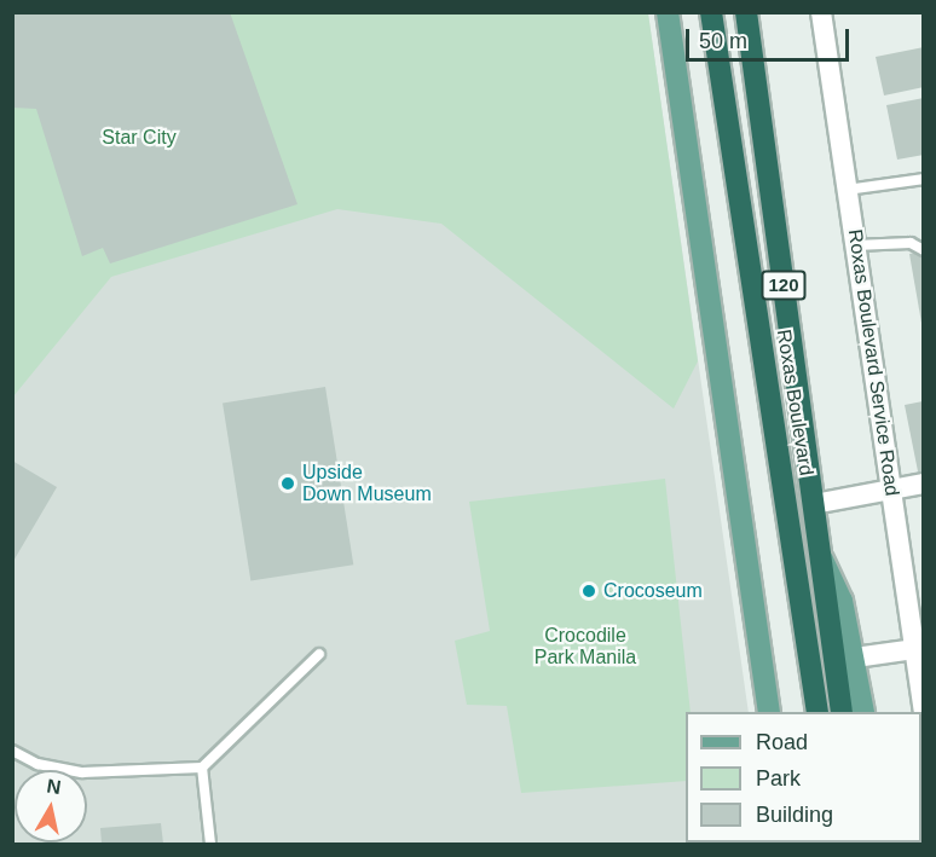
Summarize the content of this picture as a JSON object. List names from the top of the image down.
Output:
{
  "streets": {
    "highway": ["120", "Roxas Boulevard"],
    "street": ["Roxas Boulevard Service Road"]
  },
  "parks": ["Star City", "Crocodile Park Manila"],
  "places": ["Upside Down Museum", "Crocoseum"],
  "legend": ["Road", "Park", "Building"],
  "scale_bar": "50 m",
  "north": "top"
}
